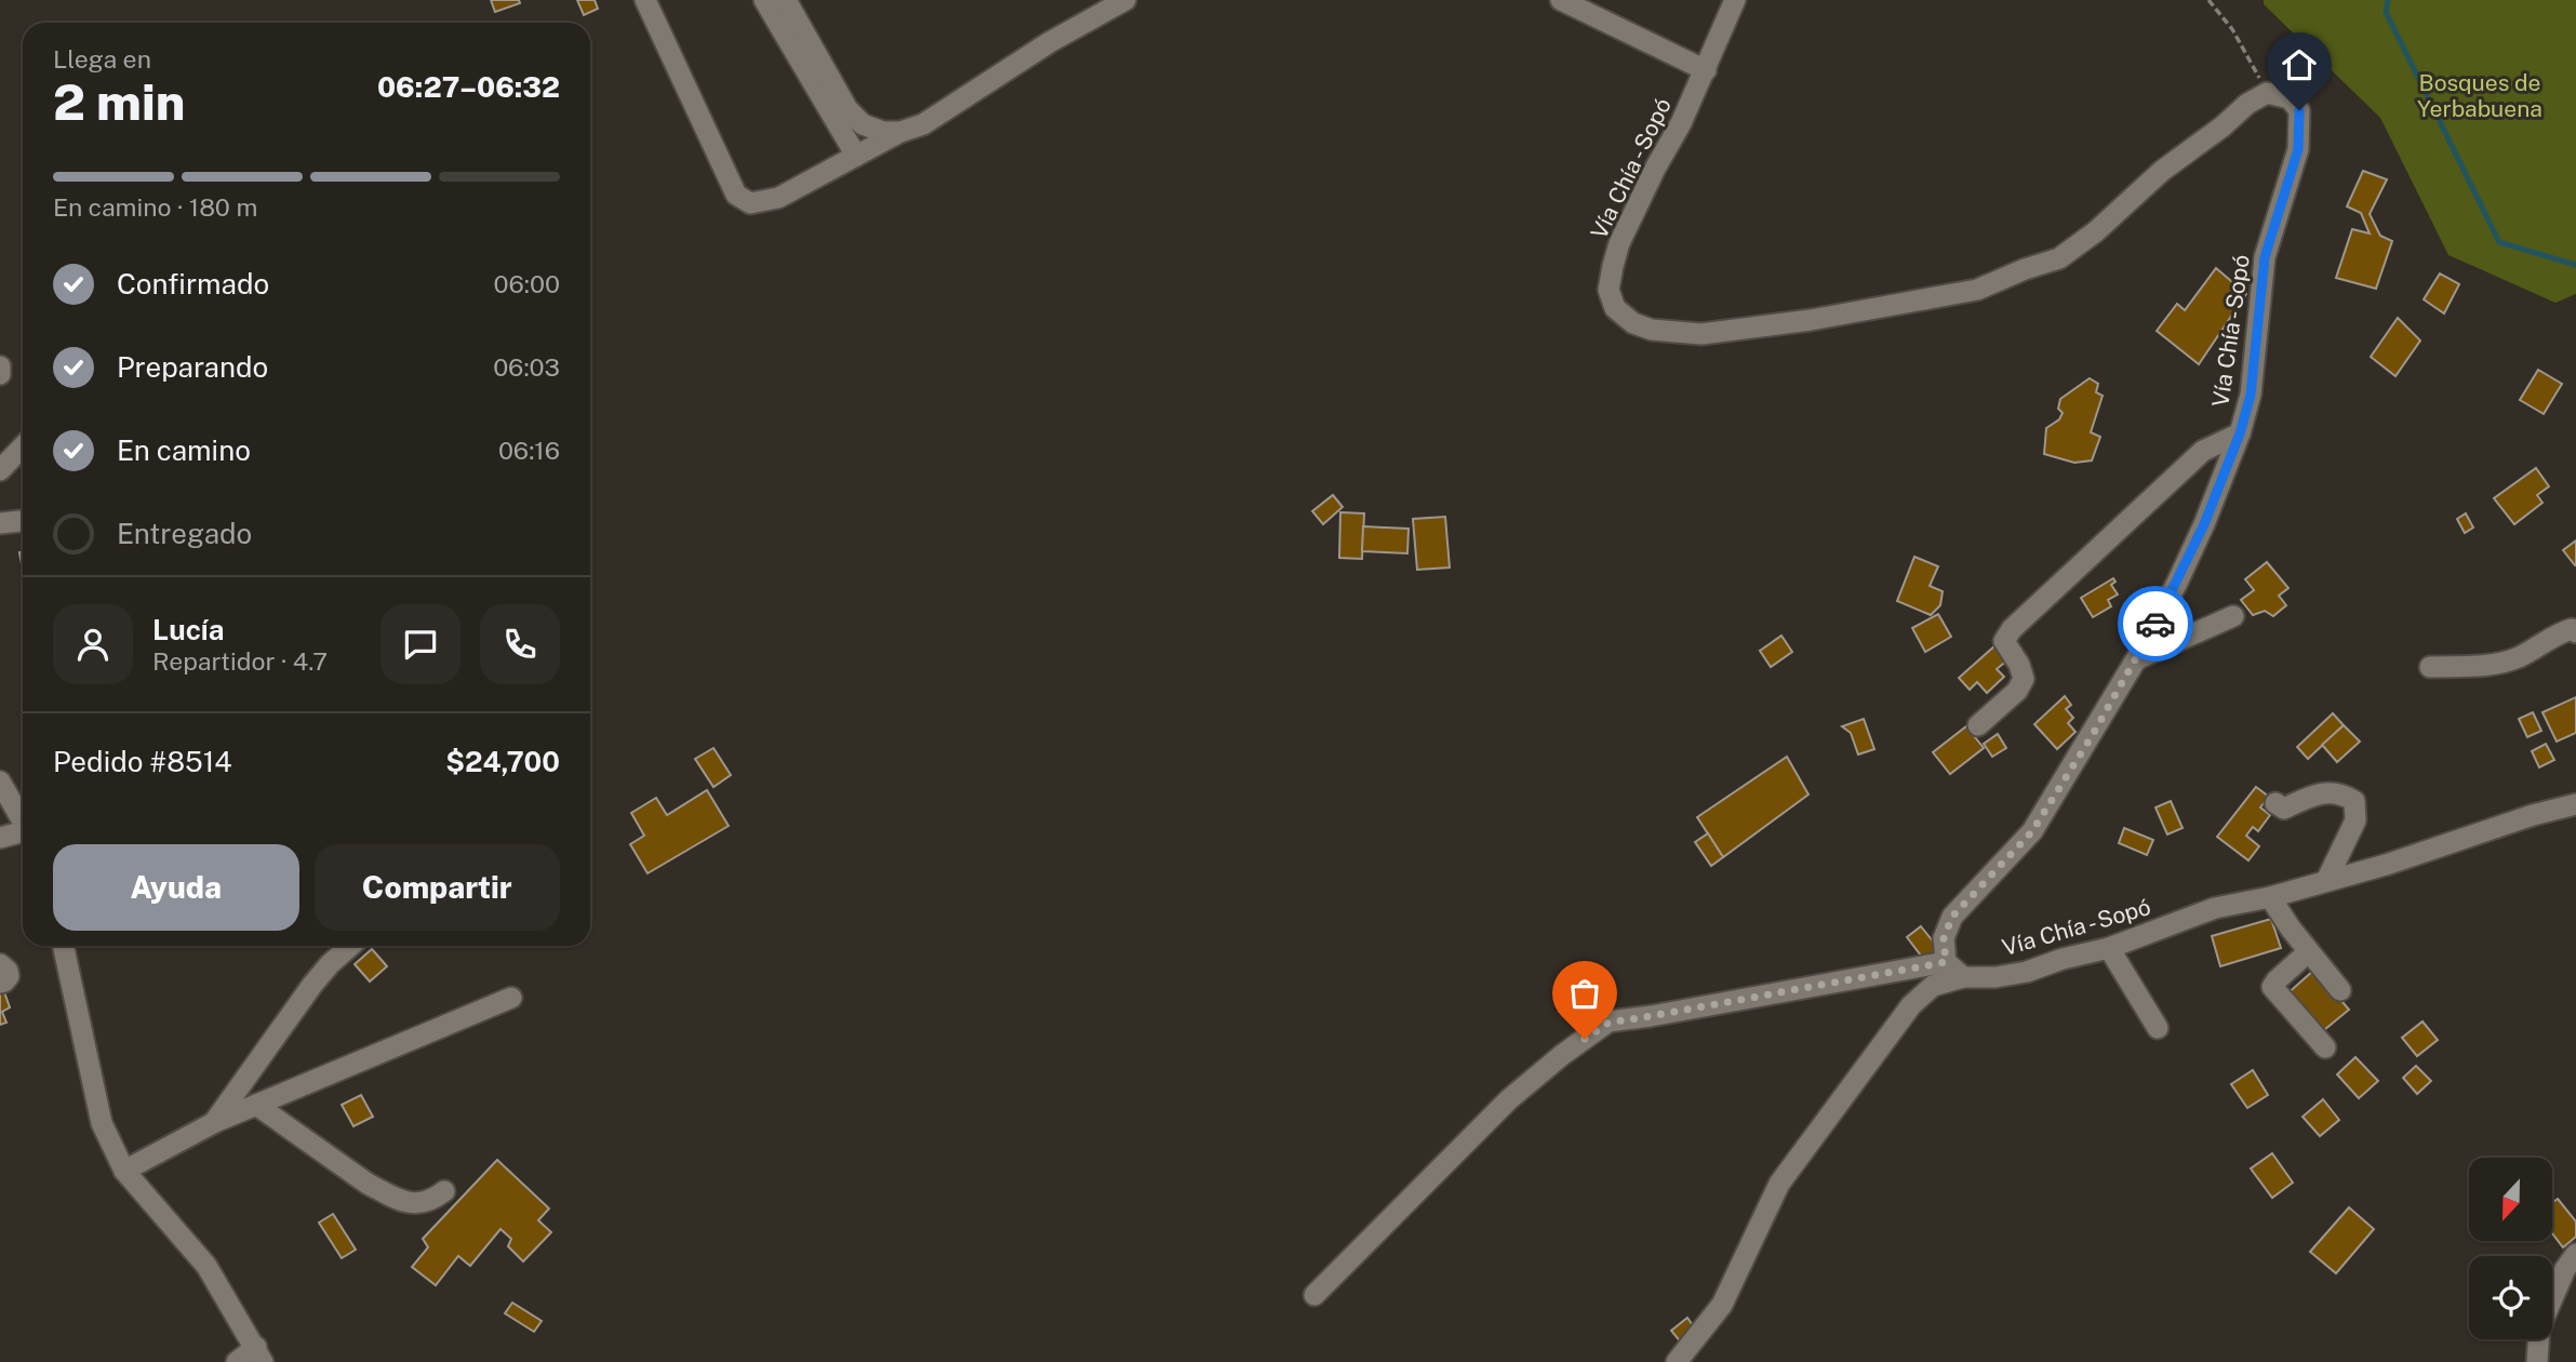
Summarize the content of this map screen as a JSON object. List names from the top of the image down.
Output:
{
  "streets": {
    "street": ["Vía Chía - Sopó"]
  },
  "parks": ["Bosques de Yerbabuena"],
  "north": "bottom",
  "page": {
    "heading": ["2 min", "Llega en", "06:27–06:32"],
    "panel": [
      "Lucía",
      "Repartidor · 4.7",
      "Pedido #8514",
      "$24,700"
    ],
    "bar": "En camino · 180 m",
    "list": [
      ["Confirmado", "06:00"],
      ["Preparando", "06:03"],
      ["En camino", "06:16"],
      "Entregado"
    ],
    "buttons": ["Ayuda", "Compartir"]
  }
}
